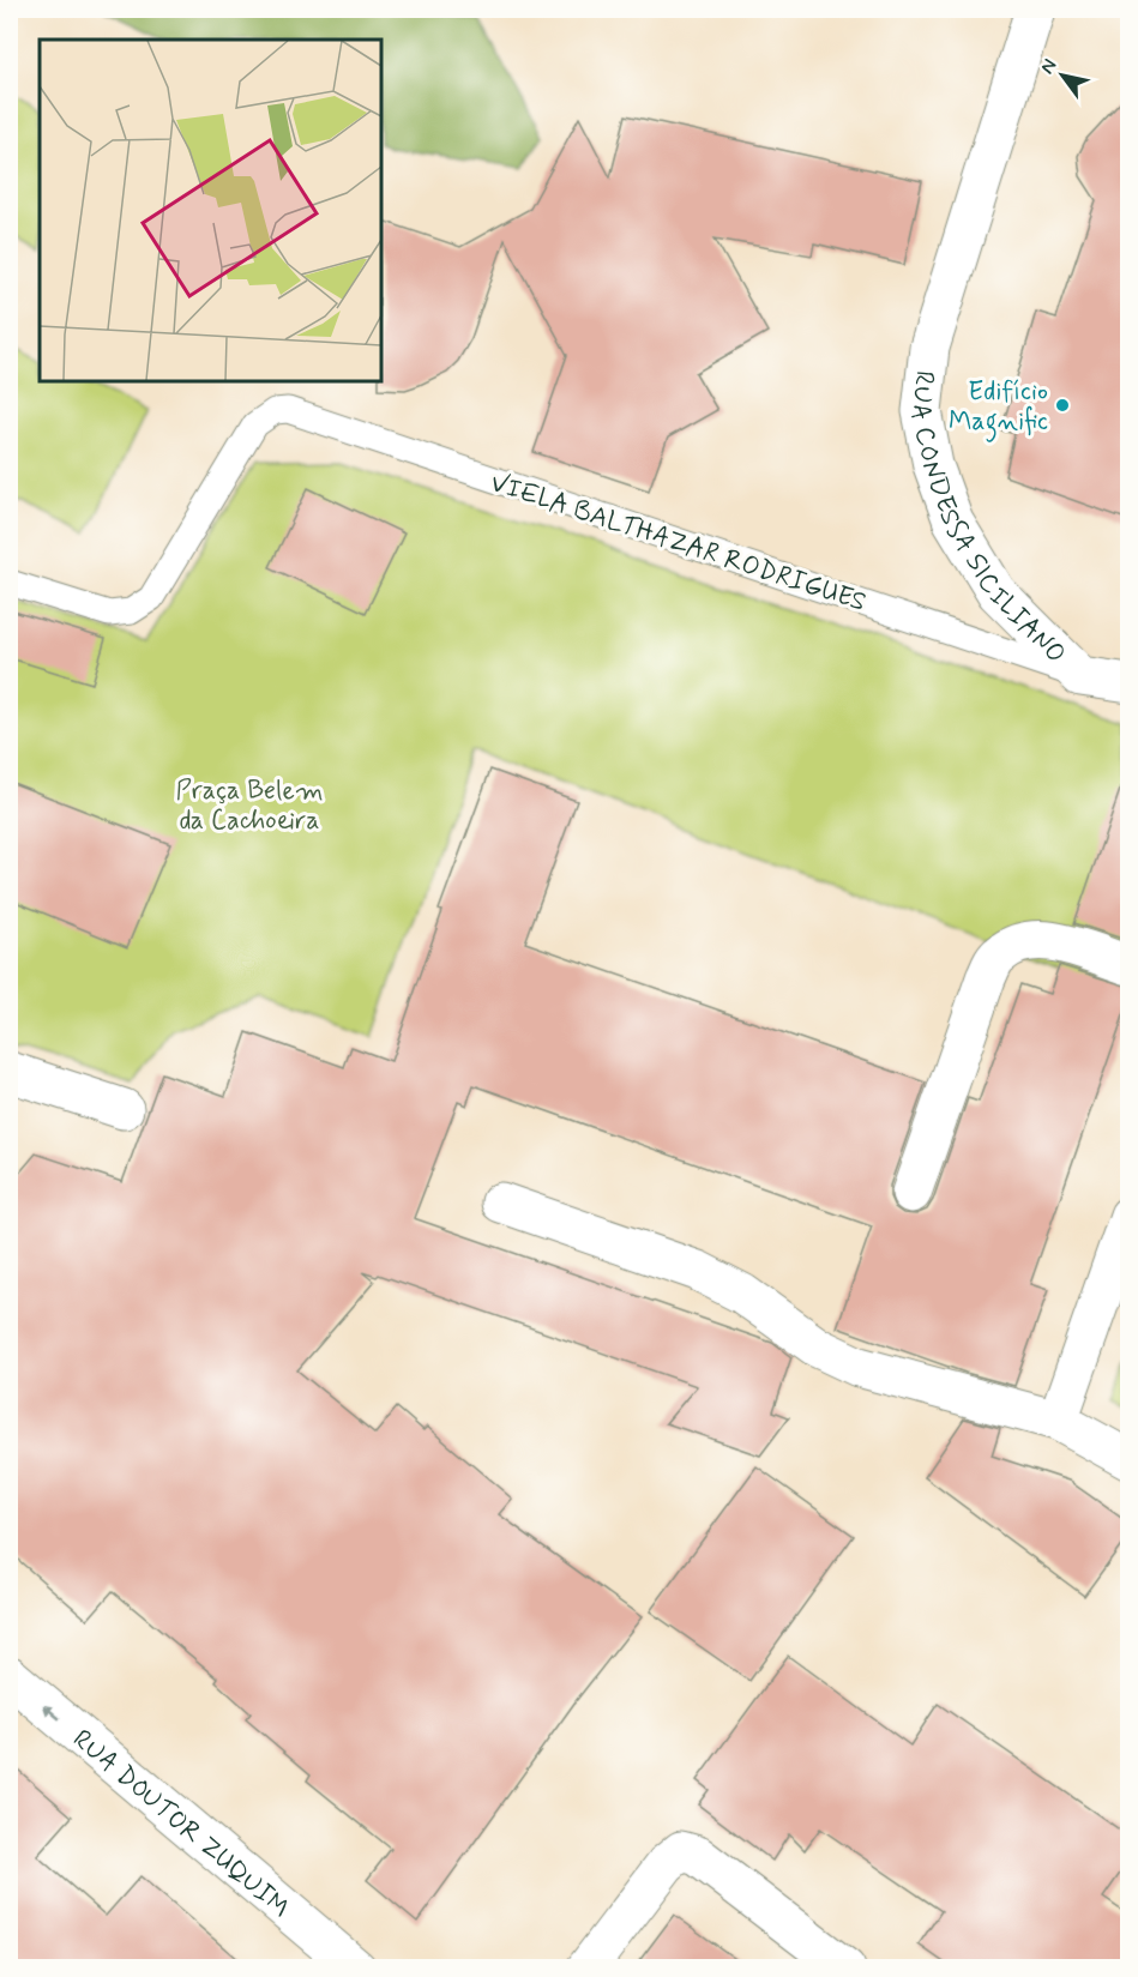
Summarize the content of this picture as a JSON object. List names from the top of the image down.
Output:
{
  "streets": {
    "street": ["RUA CONDESSA SICILIANO", "RUA DOUTOR ZUQUIM"],
    "lane": ["VIELA BALTHAZAR RODRIGUES"]
  },
  "crossings": [
    ["RUA CONDESSA SICILIANO", "VIELA BALTHAZAR RODRIGUES"]
  ],
  "one_way": ["RUA DOUTOR ZUQUIM"],
  "parks": ["Praça Belem da Cachoeira"],
  "places": ["Edifício Magnific"],
  "north": "top left"
}
